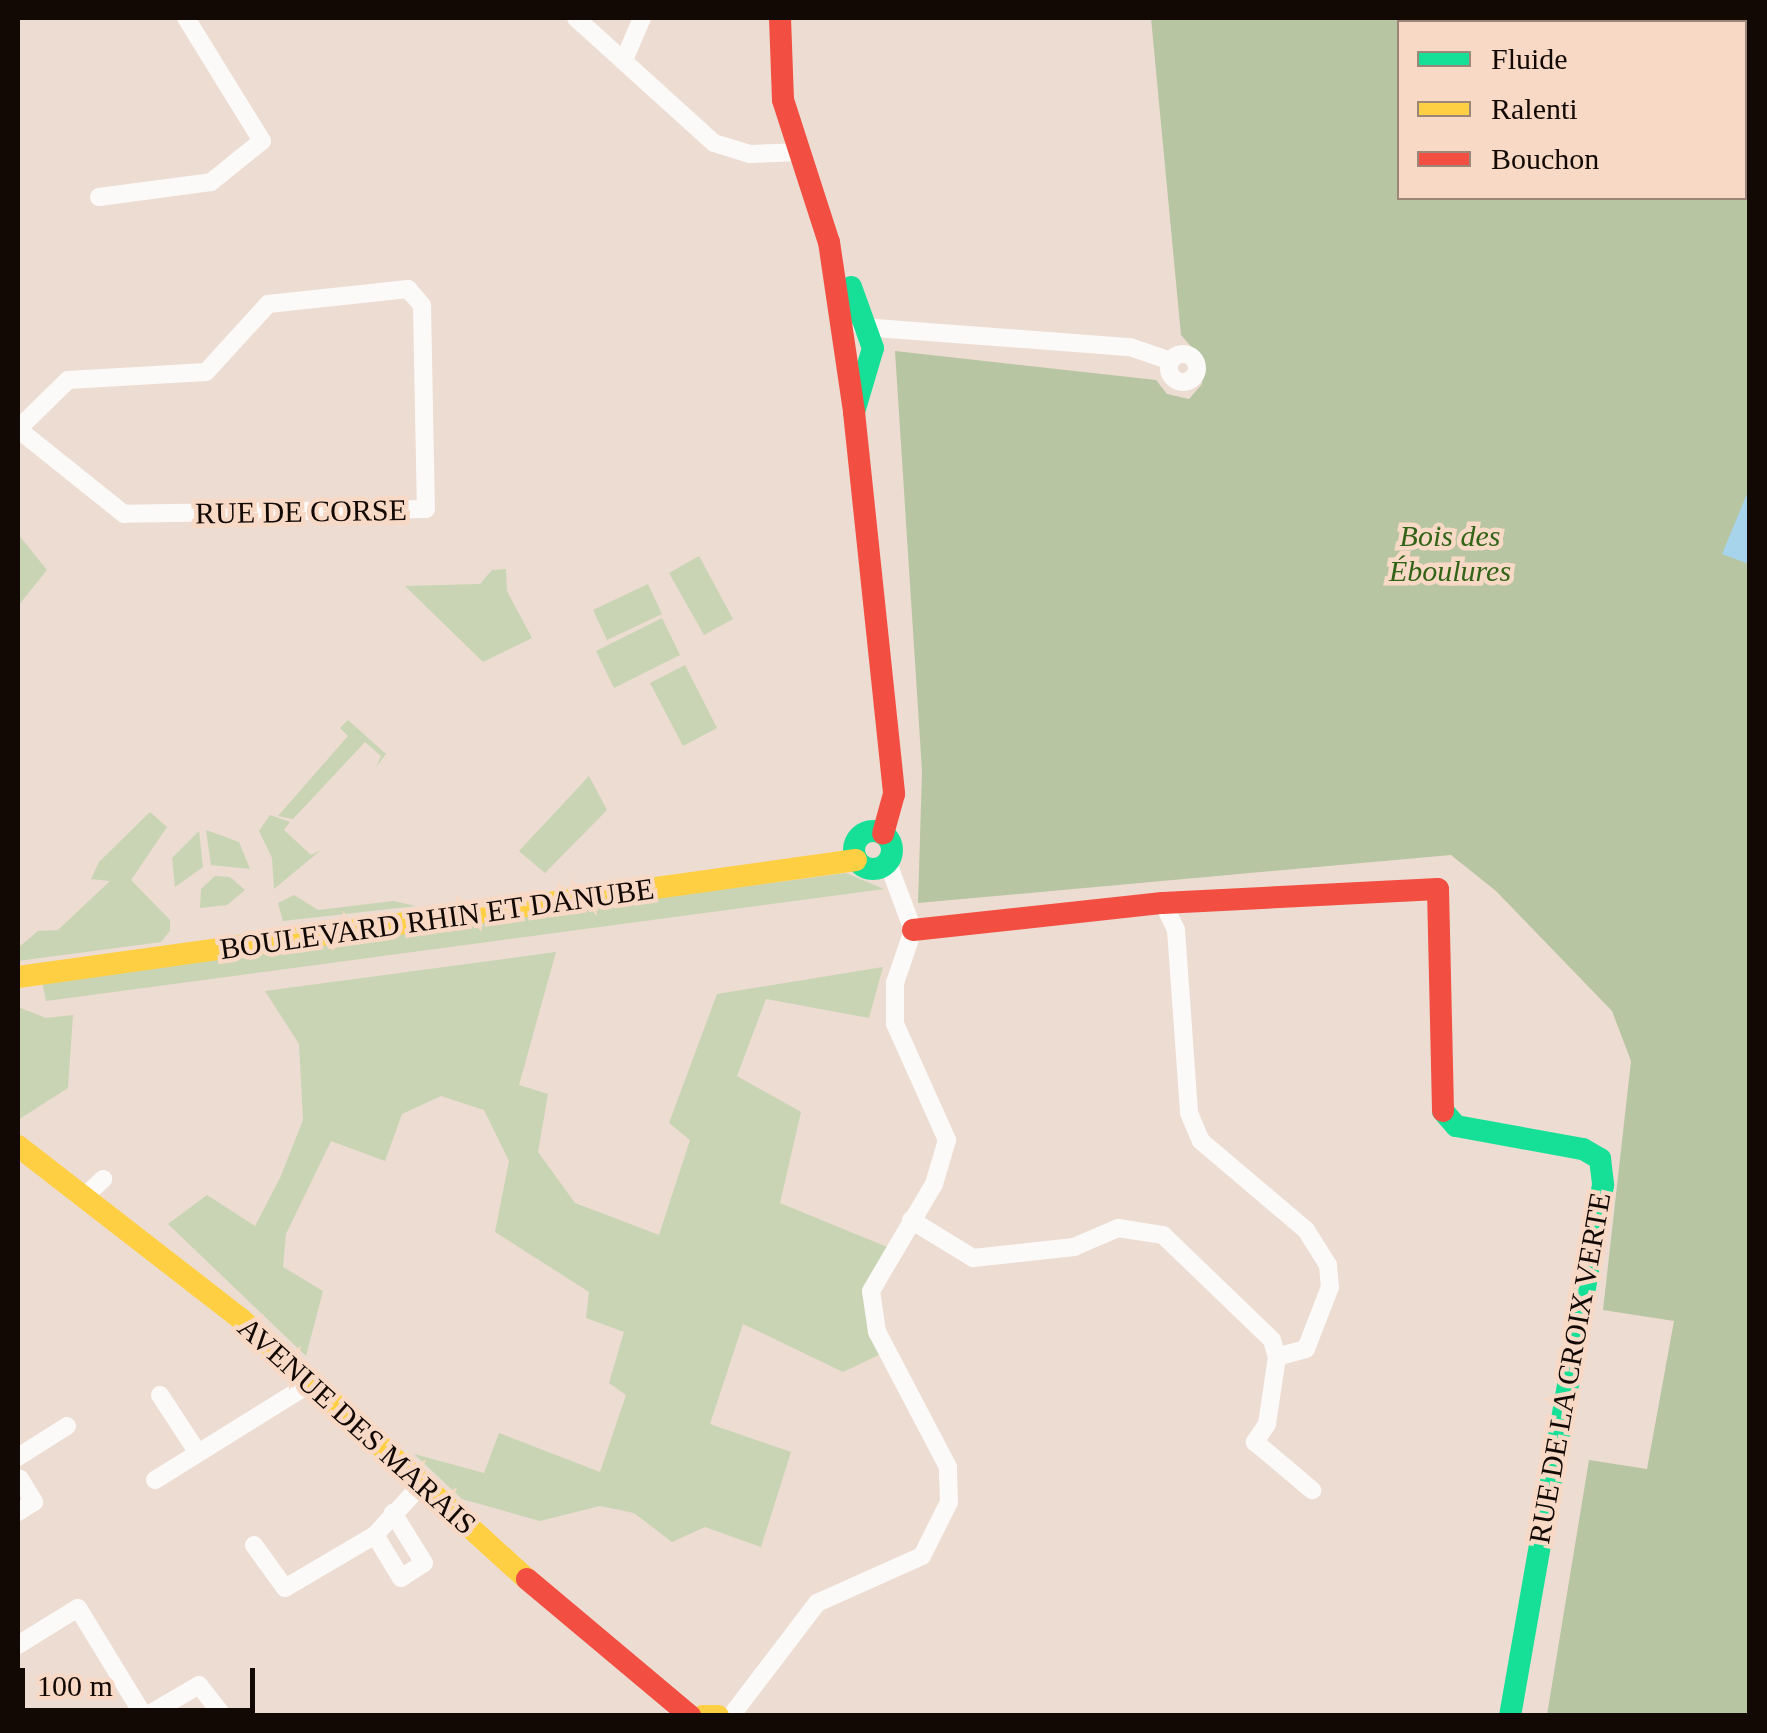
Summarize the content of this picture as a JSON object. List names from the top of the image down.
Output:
{
  "streets": {
    "street": [
      "RUE DE CORSE",
      "BOULEVARD RHIN ET DANUBE",
      "RUE DE LA CROIX VERTE",
      "AVENUE DES MARAIS"
    ]
  },
  "parks": ["Bois des Éboulures"],
  "legend": ["Fluide", "Ralenti", "Bouchon"],
  "scale_bar": "100 m"
}
